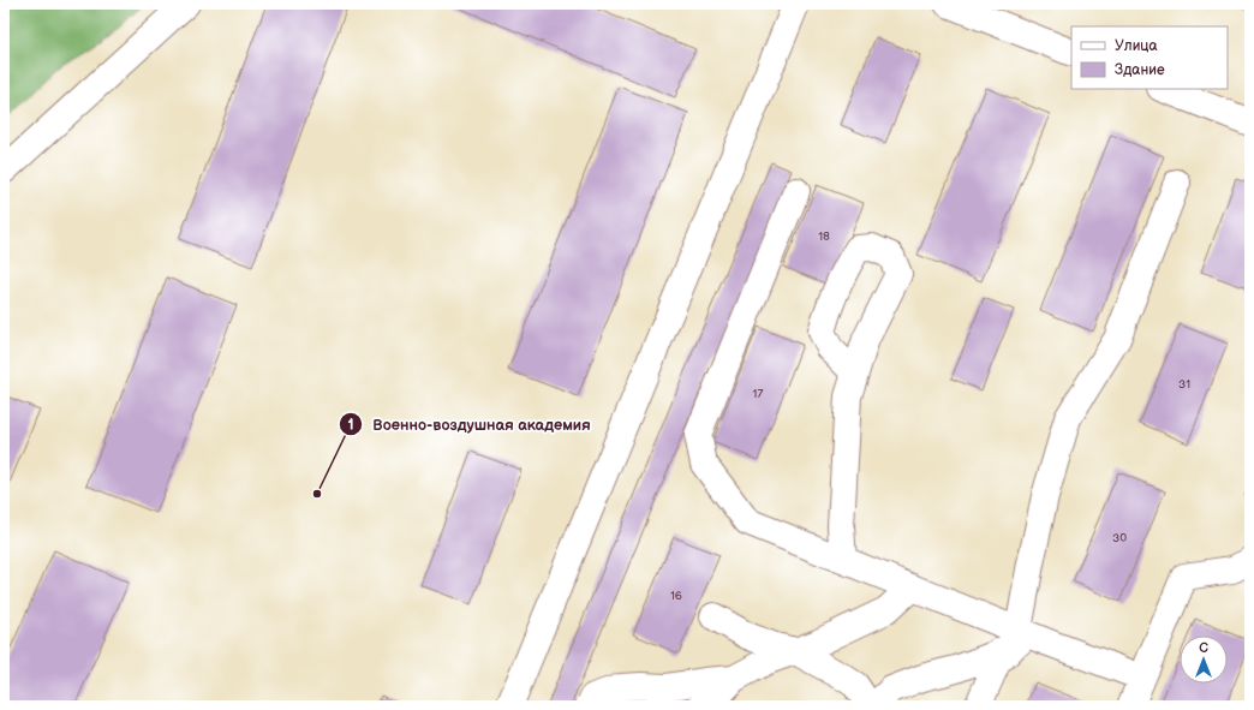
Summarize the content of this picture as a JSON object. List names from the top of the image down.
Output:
{
  "places": ["Военно-воздушная академия"],
  "house_numbers": [
    "18",
    "31",
    "17",
    "30",
    "16"
  ],
  "legend": ["Улица", "Здание"],
  "north": "top"
}
